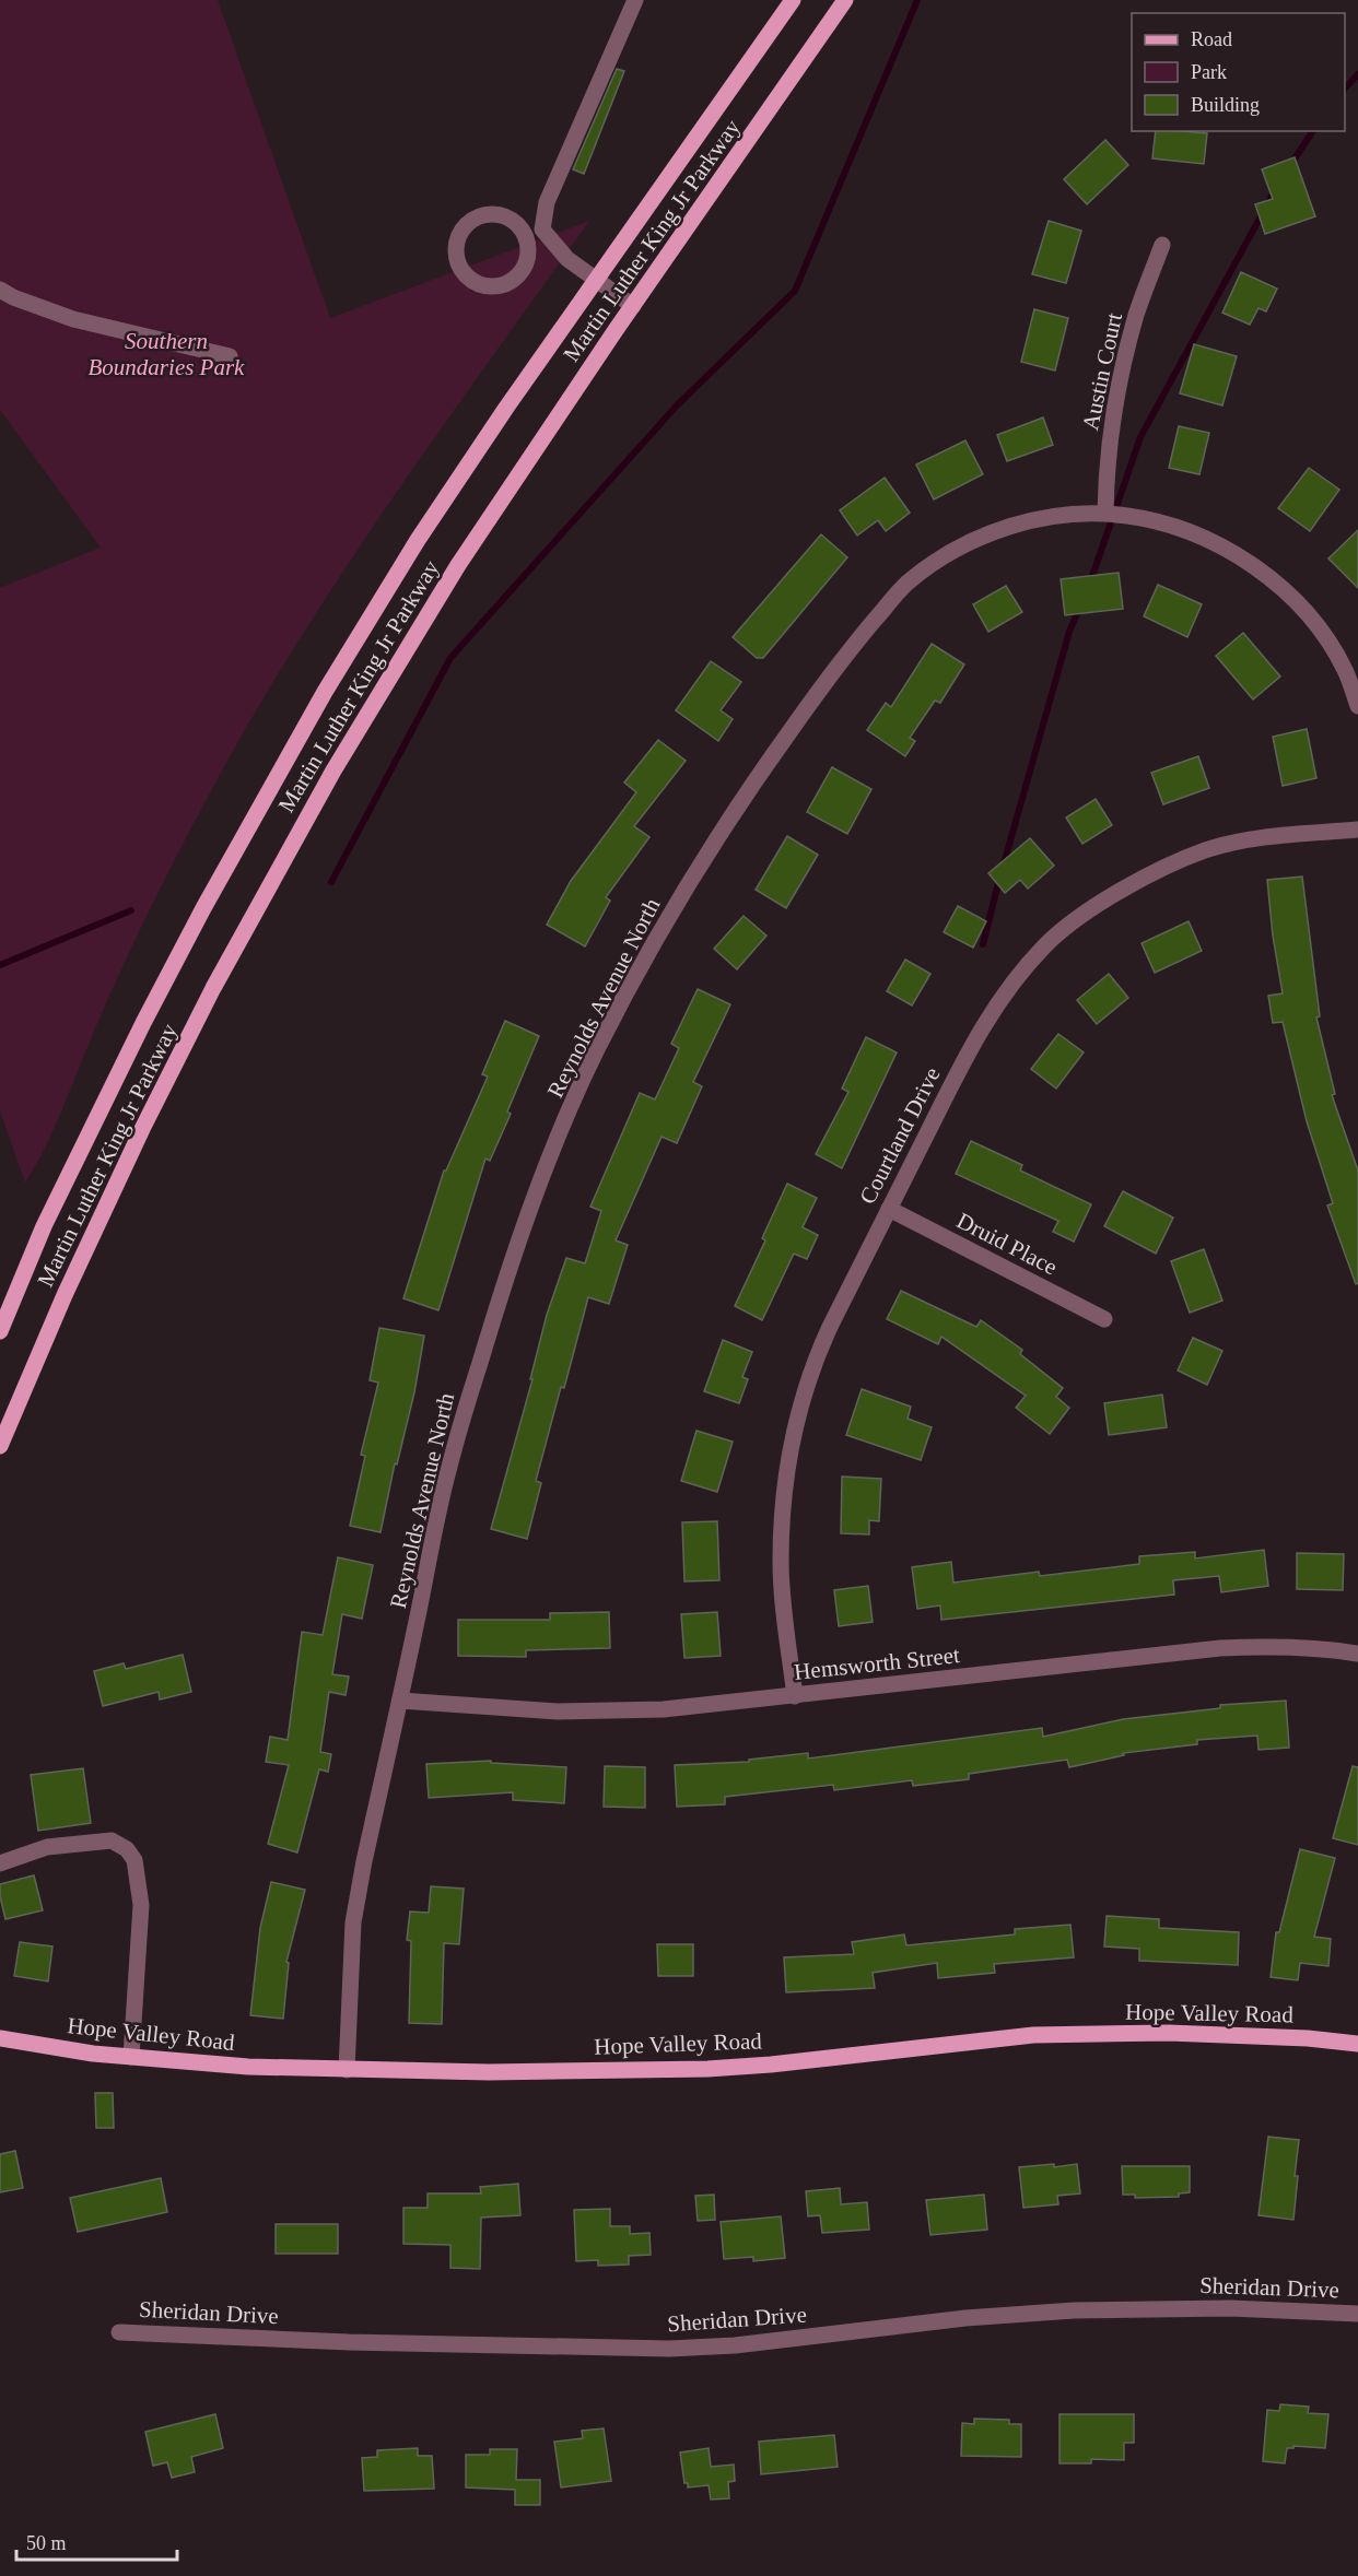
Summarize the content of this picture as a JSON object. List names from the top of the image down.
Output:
{
  "streets": {
    "main road": ["Martin Luther King Jr Parkway", "Hope Valley Road"],
    "street": [
      "Austin Court",
      "Reynolds Avenue North",
      "Courtland Drive",
      "Druid Place",
      "Hemsworth Street",
      "Sheridan Drive"
    ]
  },
  "crossings": [
    ["Austin Court", "Reynolds Avenue North"],
    ["Reynolds Avenue North", "Hemsworth Street"],
    ["Reynolds Avenue North", "Hope Valley Road"],
    ["Courtland Drive", "Druid Place"],
    ["Courtland Drive", "Hemsworth Street"]
  ],
  "parks": ["Southern Boundaries Park"],
  "legend": ["Road", "Park", "Building"],
  "scale_bar": "50 m"
}
